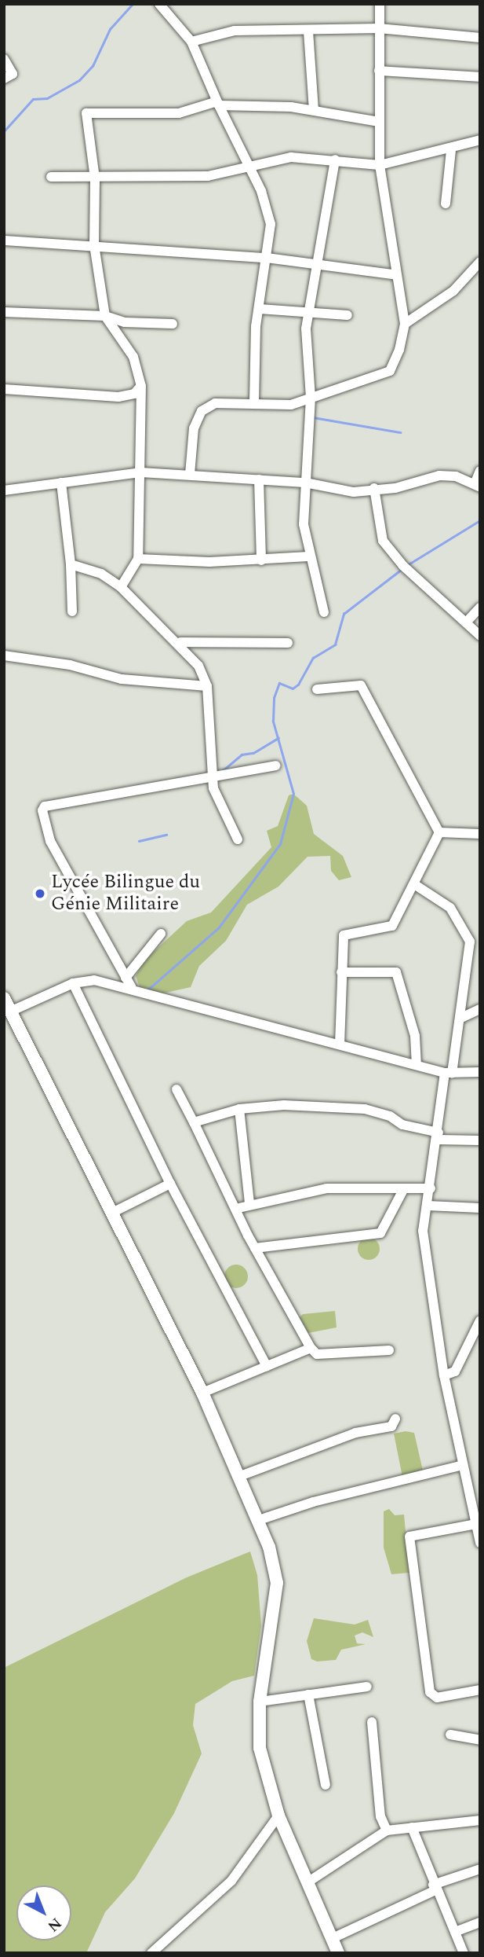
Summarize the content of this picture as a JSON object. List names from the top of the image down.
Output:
{
  "places": ["Lycée Bilingue du Génie Militaire"],
  "north": "bottom right"
}
